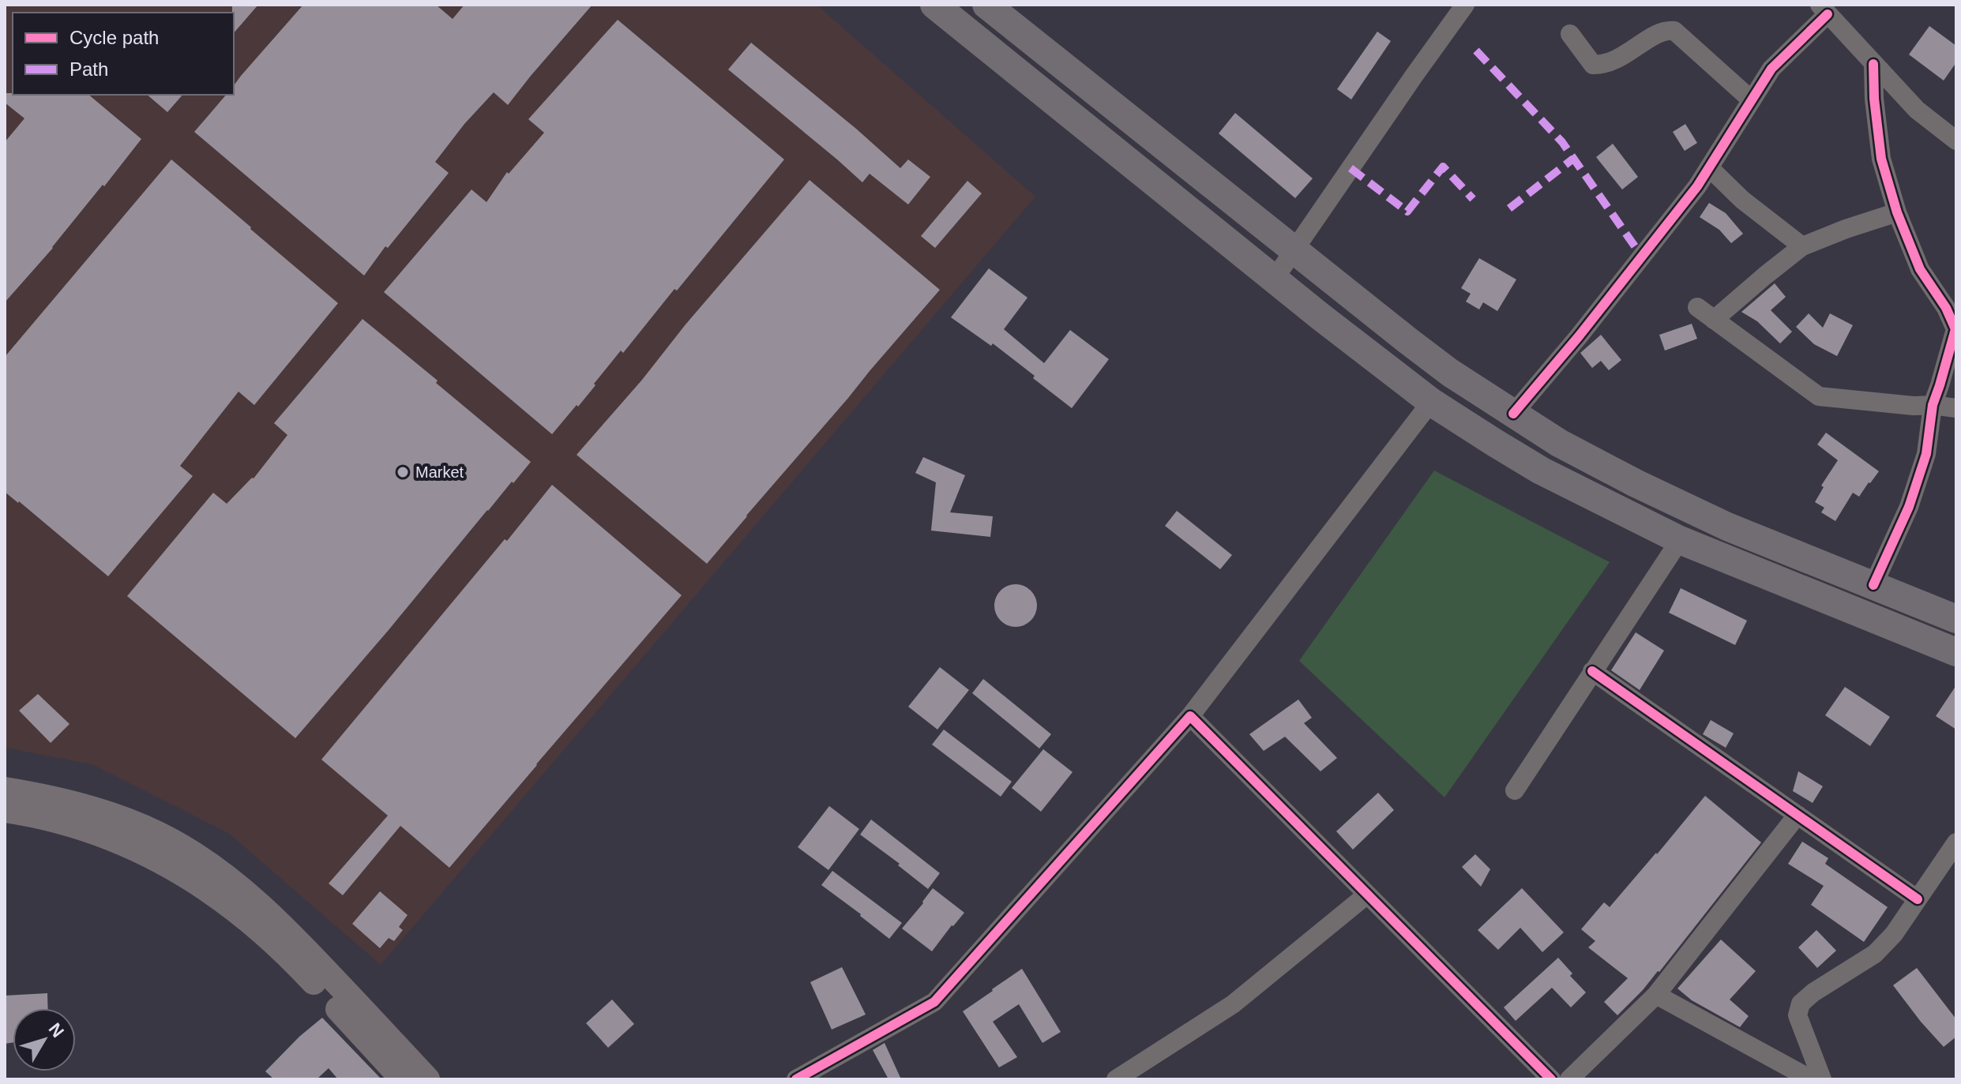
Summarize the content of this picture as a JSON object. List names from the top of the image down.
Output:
{
  "places": ["Market"],
  "legend": ["Cycle path", "Path"],
  "north": "top right"
}
